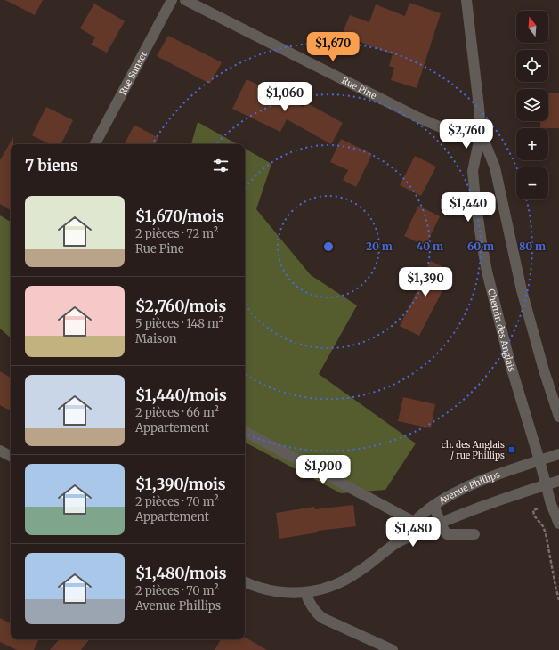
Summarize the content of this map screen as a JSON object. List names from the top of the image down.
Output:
{
  "streets": {
    "street": [
      "Rue Sunset",
      "Rue Pine",
      "Chemin des Anglais",
      "Avenue Phillips"
    ]
  },
  "crossings": [
    ["Rue Pine", "Chemin des Anglais"],
    ["Chemin des Anglais", "Avenue Phillips"]
  ],
  "places": {
    "transit": ["ch. des Anglais / rue Phillips"]
  },
  "north": "top",
  "page": {
    "map_buttons": ["+", "−"],
    "price": [
      "$1,670",
      "$1,060",
      "$2,760",
      "$1,440",
      "$1,390",
      "$1,900",
      "$1,480"
    ],
    "heading": "7 biens",
    "list": [
      {
        "name": "$1,670/mois",
        "note": "2 pièces · 72 m² · Rue Pine"
      },
      {
        "name": "$2,760/mois",
        "note": "5 pièces · 148 m² · Maison"
      },
      {
        "name": "$1,440/mois",
        "note": "2 pièces · 66 m² · Appartement"
      },
      {
        "name": "$1,390/mois",
        "note": "2 pièces · 70 m² · Appartement"
      },
      {
        "name": "$1,480/mois",
        "note": "2 pièces · 70 m² · Avenue Phillips"
      }
    ]
  },
  "rings": [
    "20 m",
    "40 m",
    "60 m",
    "80 m"
  ]
}
